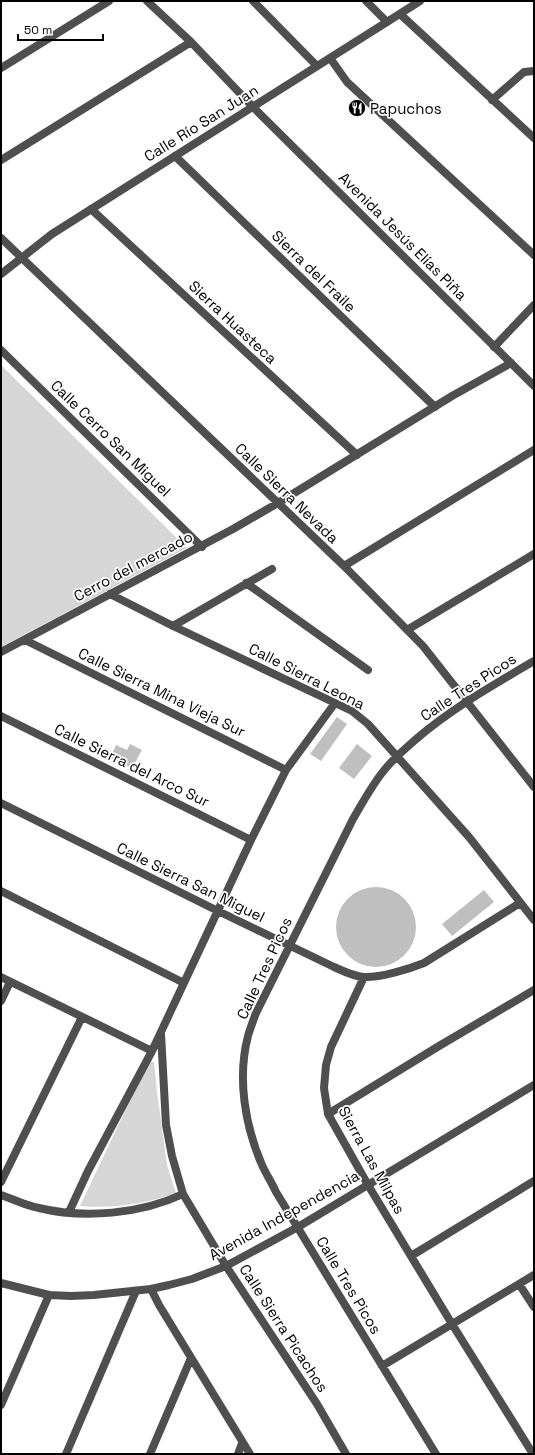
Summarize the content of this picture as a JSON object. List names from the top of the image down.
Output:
{
  "streets": {
    "street": [
      "Calle Río San Juan",
      "Avenida Jesús Elías Piña",
      "Sierra del Fraile",
      "Sierra Huasteca",
      "Calle Cerro San Miguel",
      "Calle Sierra Nevada",
      "Cerro del mercado",
      "Calle Sierra Leona",
      "Calle Tres Picos",
      "Calle Sierra Mina Vieja Sur",
      "Calle Sierra del Arco Sur",
      "Calle Sierra San Miguel",
      "Sierra Las Milpas",
      "Avenida Independencia",
      "Calle Sierra Picachos"
    ]
  },
  "crossings": [
    ["Calle Río San Juan", "Avenida Jesús Elías Piña"],
    ["Calle Río San Juan", "Sierra del Fraile"],
    ["Calle Río San Juan", "Sierra Huasteca"],
    ["Calle Río San Juan", "Calle Sierra Nevada"],
    ["Avenida Jesús Elías Piña", "Cerro del mercado"],
    ["Sierra del Fraile", "Cerro del mercado"],
    ["Sierra Huasteca", "Cerro del mercado"],
    ["Calle Cerro San Miguel", "Cerro del mercado"],
    ["Calle Sierra Nevada", "Cerro del mercado"],
    ["Calle Sierra Nevada", "Calle Tres Picos"],
    ["Cerro del mercado", "Calle Sierra Leona"],
    ["Cerro del mercado", "Calle Sierra Mina Vieja Sur"],
    ["Calle Sierra Leona", "Calle Tres Picos"],
    ["Calle Sierra Leona", "Calle Sierra San Miguel"],
    ["Calle Sierra Leona", "Calle Sierra Picachos"],
    ["Calle Tres Picos", "Calle Sierra San Miguel"],
    ["Calle Tres Picos", "Avenida Independencia"],
    ["Calle Sierra Mina Vieja Sur", "Calle Sierra Picachos"],
    ["Calle Sierra del Arco Sur", "Calle Sierra Picachos"],
    ["Calle Sierra San Miguel", "Sierra Las Milpas"],
    ["Calle Sierra San Miguel", "Calle Sierra Picachos"],
    ["Sierra Las Milpas", "Avenida Independencia"],
    ["Avenida Independencia", "Calle Sierra Picachos"]
  ],
  "places": {
    "restaurant": ["Papuchos"]
  },
  "scale_bar": "50 m"
}
